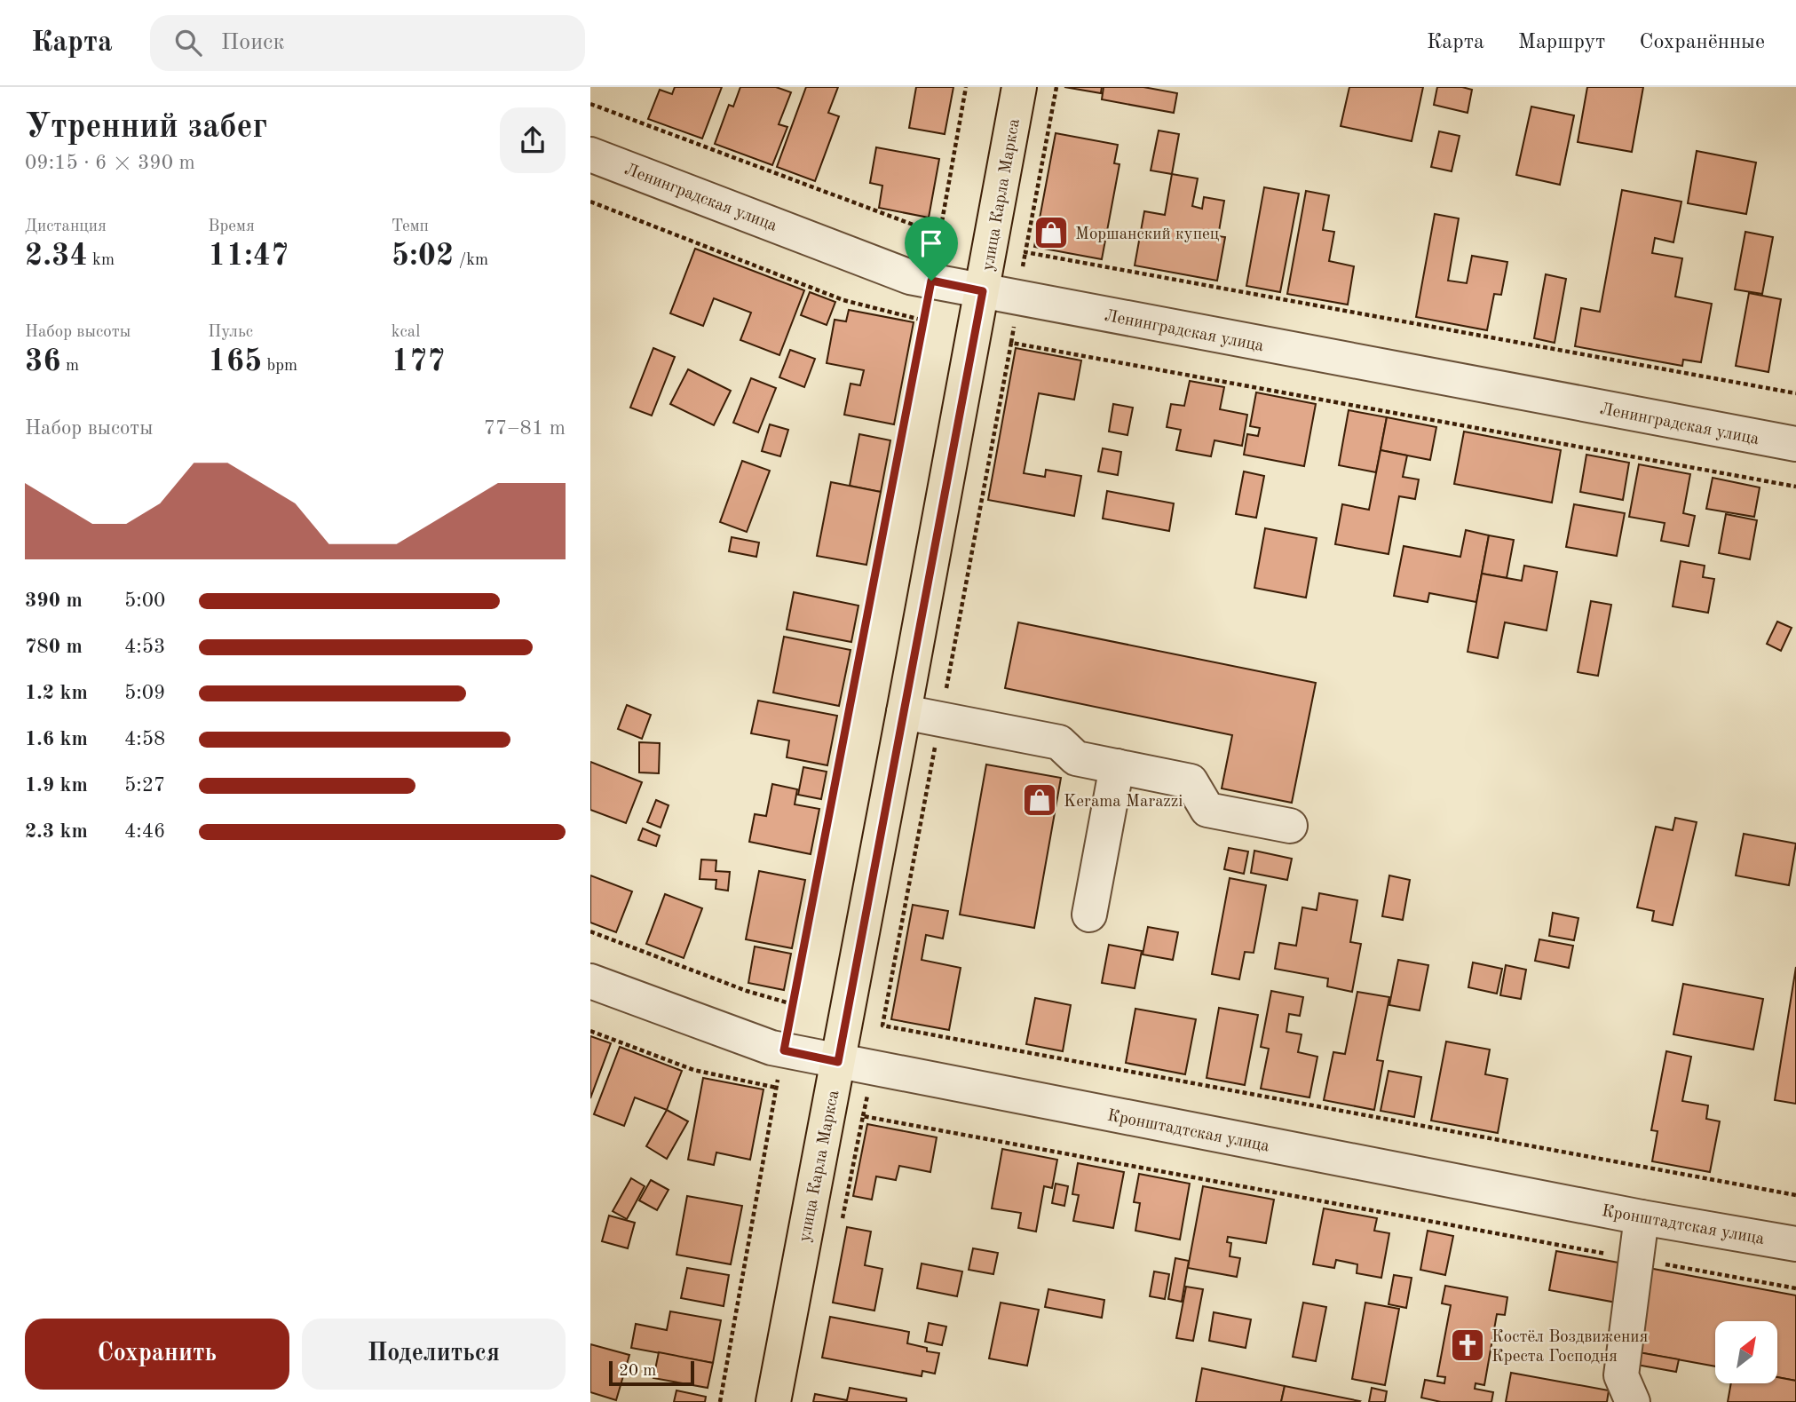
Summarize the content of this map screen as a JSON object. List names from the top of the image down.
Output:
{
  "streets": {
    "main road": ["улица Карла Маркса"],
    "street": ["Ленинградская улица", "Кронштадтская улица"]
  },
  "crossings": [
    ["улица Карла Маркса", "Ленинградская улица"],
    ["улица Карла Маркса", "Кронштадтская улица"]
  ],
  "places": {
    "shop": ["Моршанский купец", "Kerama Marazzi"],
    "church": ["Костёл Воздвижения Креста Господня"]
  },
  "scale_bar": "20 m",
  "north": "top right",
  "page": {
    "header": "Карта",
    "search": "Поиск",
    "nav": ["Карта", "Маршрут", "Сохранённые"],
    "heading": ["Утренний забег", "09:15 · 6 × 390 m"],
    "stats": [
      ["Дистанция", "2.34 km"],
      ["Время", "11:47"],
      ["Темп", "5:02 /km"],
      ["Набор высоты", "36 m"],
      ["Пульс", "165 bpm"],
      ["kcal", "177"]
    ],
    "chart": ["Набор высоты", "77–81 m"],
    "list": [
      {
        "name": "390 m",
        "note": "5:00"
      },
      {
        "name": "780 m",
        "note": "4:53"
      },
      {
        "name": "1.2 km",
        "note": "5:09"
      },
      {
        "name": "1.6 km",
        "note": "4:58"
      },
      {
        "name": "1.9 km",
        "note": "5:27"
      },
      {
        "name": "2.3 km",
        "note": "4:46"
      }
    ],
    "buttons": ["Сохранить", "Поделиться"],
    "scale": "20 m"
  }
}
